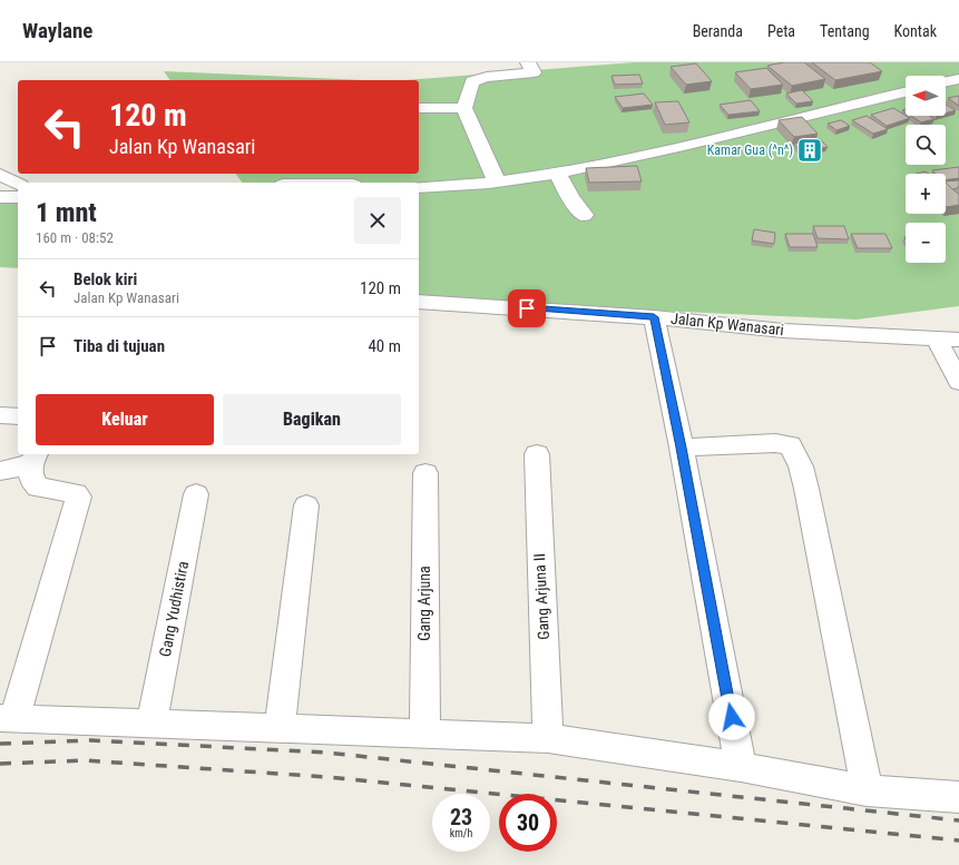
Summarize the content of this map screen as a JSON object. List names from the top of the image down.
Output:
{
  "streets": {
    "street": [
      "Jalan Kp Wanasari",
      "Gang Arjuna II",
      "Gang Arjuna",
      "Gang Yudhistira"
    ]
  },
  "places": {
    "building": ["Kamar Gua (^n^)"]
  },
  "north": "left",
  "page": {
    "header": "Waylane",
    "nav": [
      "Beranda",
      "Peta",
      "Tentang",
      "Kontak"
    ],
    "map_buttons": ["+", "−"],
    "turn": ["120 m", "Jalan Kp Wanasari"],
    "heading": ["1 mnt", "160 m · 08:52"],
    "list": [
      {
        "name": "Belok kiri",
        "note": "Jalan Kp Wanasari",
        "value": "120 m"
      },
      {
        "name": "Tiba di tujuan",
        "value": "40 m"
      }
    ],
    "buttons": ["Keluar", "Bagikan"],
    "speed": "23 km/h",
    "limit": "30"
  }
}
